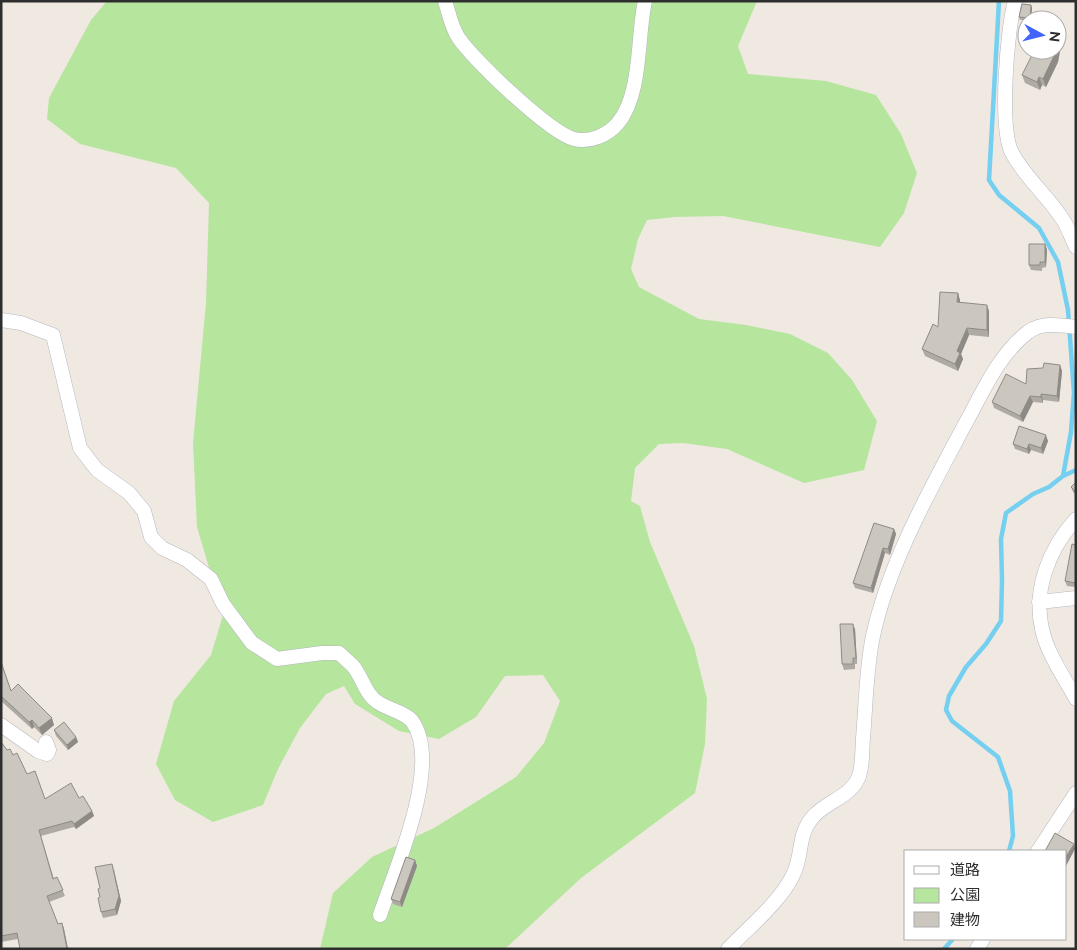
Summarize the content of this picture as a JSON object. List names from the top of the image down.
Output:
{
  "legend": ["道路", "公園", "建物"],
  "north": "right"
}
